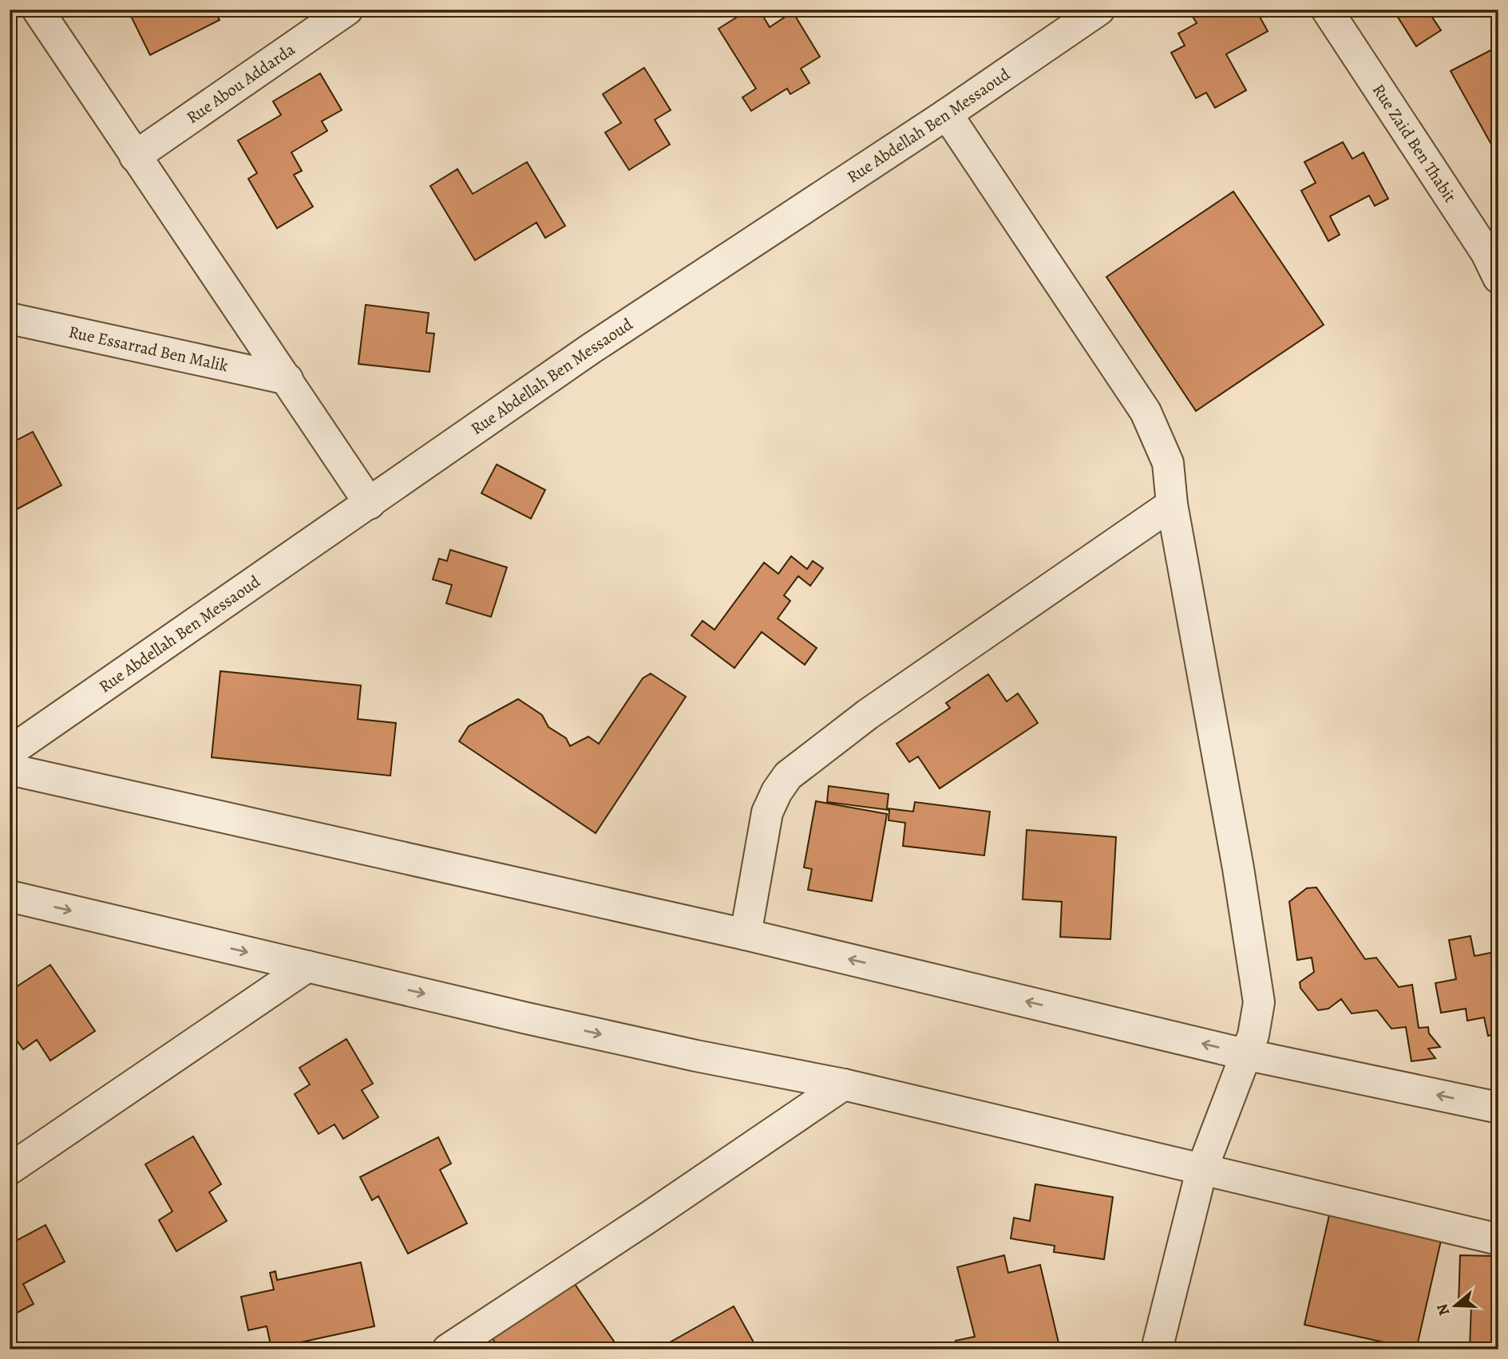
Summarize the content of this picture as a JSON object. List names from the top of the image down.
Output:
{
  "streets": {
    "street": [
      "Rue Abou Addarda",
      "Rue Abdellah Ben Messaoud",
      "Rue Zaid Ben Thabit",
      "Rue Essarrad Ben Malik"
    ]
  },
  "north": "left"
}
